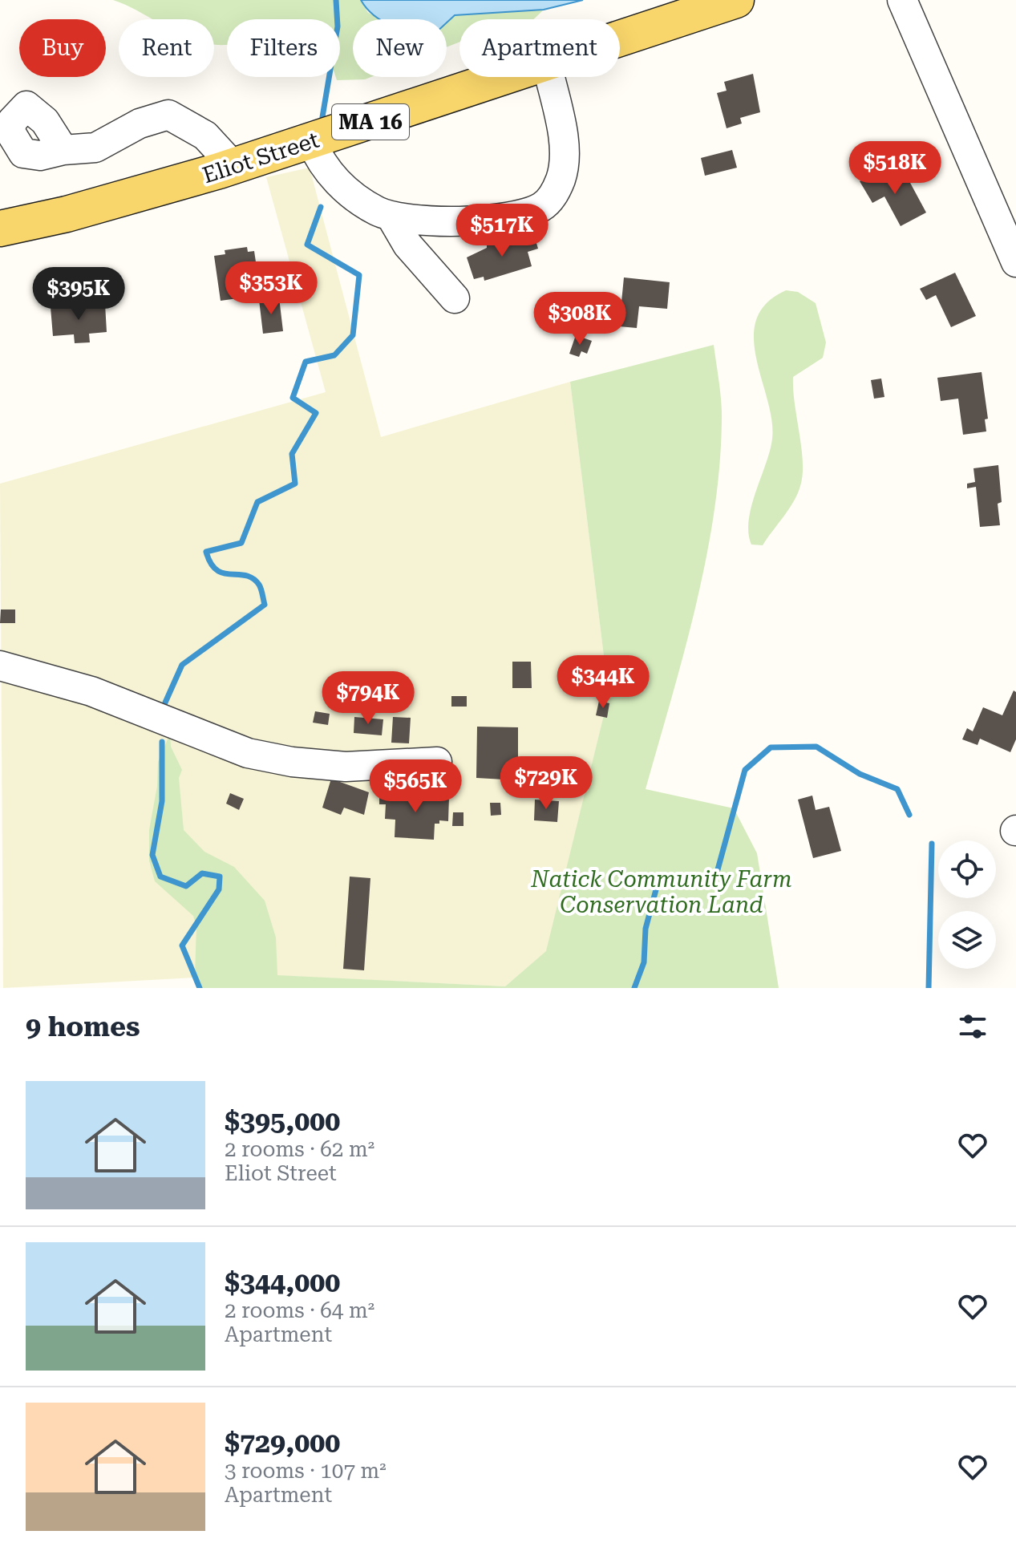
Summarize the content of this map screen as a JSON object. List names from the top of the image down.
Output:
{
  "streets": {
    "main road": ["MA 16", "Eliot Street"]
  },
  "parks": ["Natick Community Farm Conservation Land"],
  "page": {
    "chip": [
      "Buy",
      "Rent",
      "Filters",
      "New",
      "Apartment"
    ],
    "price": [
      "$518K",
      "$517K",
      "$353K",
      "$395K",
      "$308K",
      "$344K",
      "$794K",
      "$729K",
      "$565K"
    ],
    "heading": "9 homes",
    "list": [
      {
        "name": "$395,000",
        "note": "2 rooms · 62 m² · Eliot Street"
      },
      {
        "name": "$344,000",
        "note": "2 rooms · 64 m² · Apartment"
      },
      {
        "name": "$729,000",
        "note": "3 rooms · 107 m² · Apartment"
      }
    ]
  }
}
